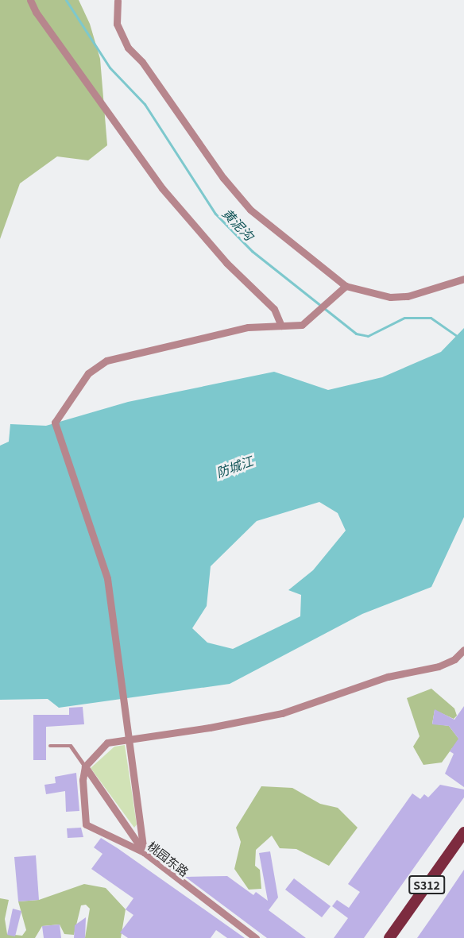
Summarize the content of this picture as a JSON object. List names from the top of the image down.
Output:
{
  "streets": {
    "main road": ["S312"],
    "street": ["桃园东路"]
  },
  "water": ["黄泥沟", "防城江"]
}
